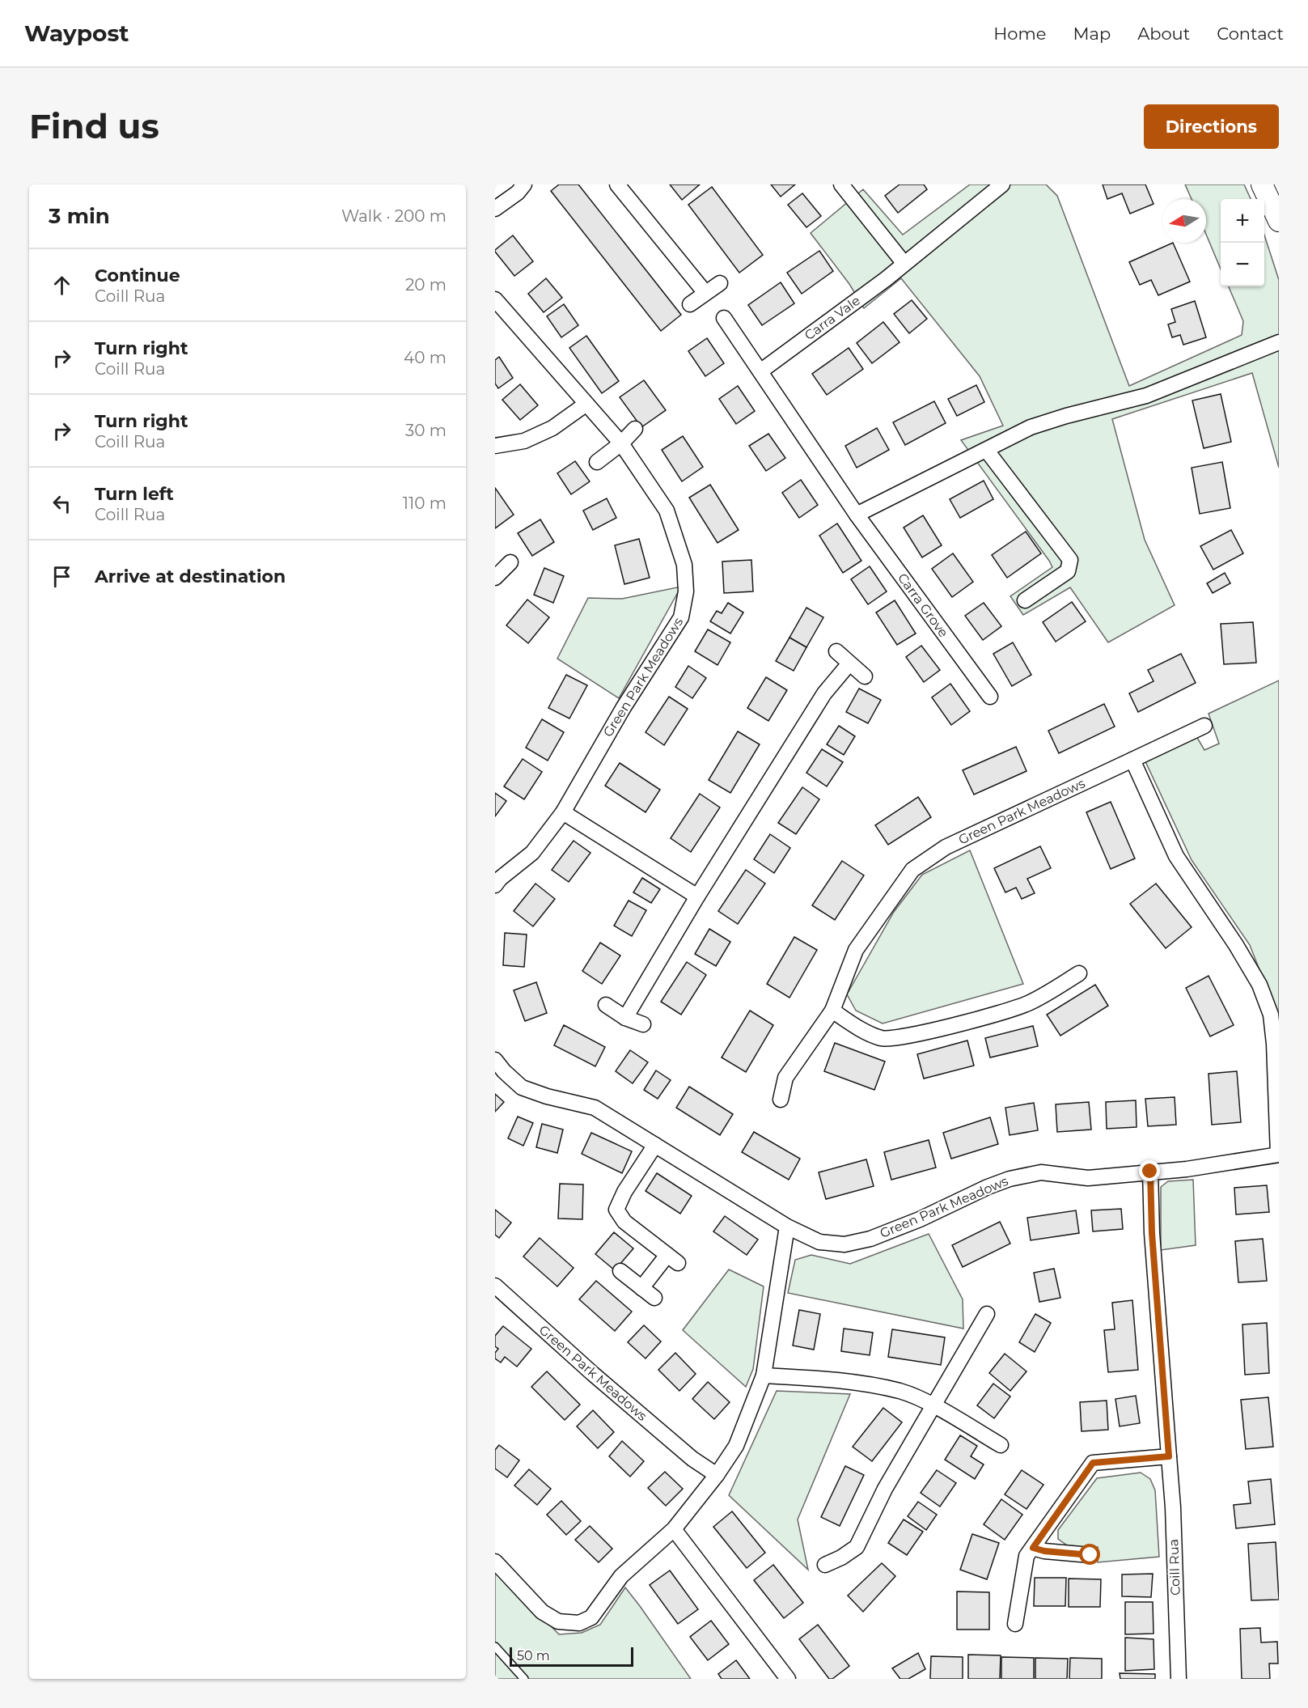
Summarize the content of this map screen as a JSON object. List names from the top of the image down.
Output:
{
  "streets": {
    "street": [
      "Carra Vale",
      "Carra Grove",
      "Green Park Meadows",
      "Coill Rua"
    ]
  },
  "crossings": [
    ["Green Park Meadows", "Coill Rua"]
  ],
  "scale_bar": "50 m",
  "north": "left",
  "page": {
    "header": "Waypost",
    "nav": [
      "Home",
      "Map",
      "About",
      "Contact"
    ],
    "buttons": "Directions",
    "title": "Find us",
    "heading": ["3 min", "Walk · 200 m"],
    "map_buttons": ["+", "−"],
    "list": [
      ["Continue", "Coill Rua", "20 m"],
      ["Turn right", "Coill Rua", "40 m"],
      ["Turn right", "Coill Rua", "30 m"],
      ["Turn left", "Coill Rua", "110 m"],
      "Arrive at destination"
    ],
    "scale": "50 m"
  }
}
